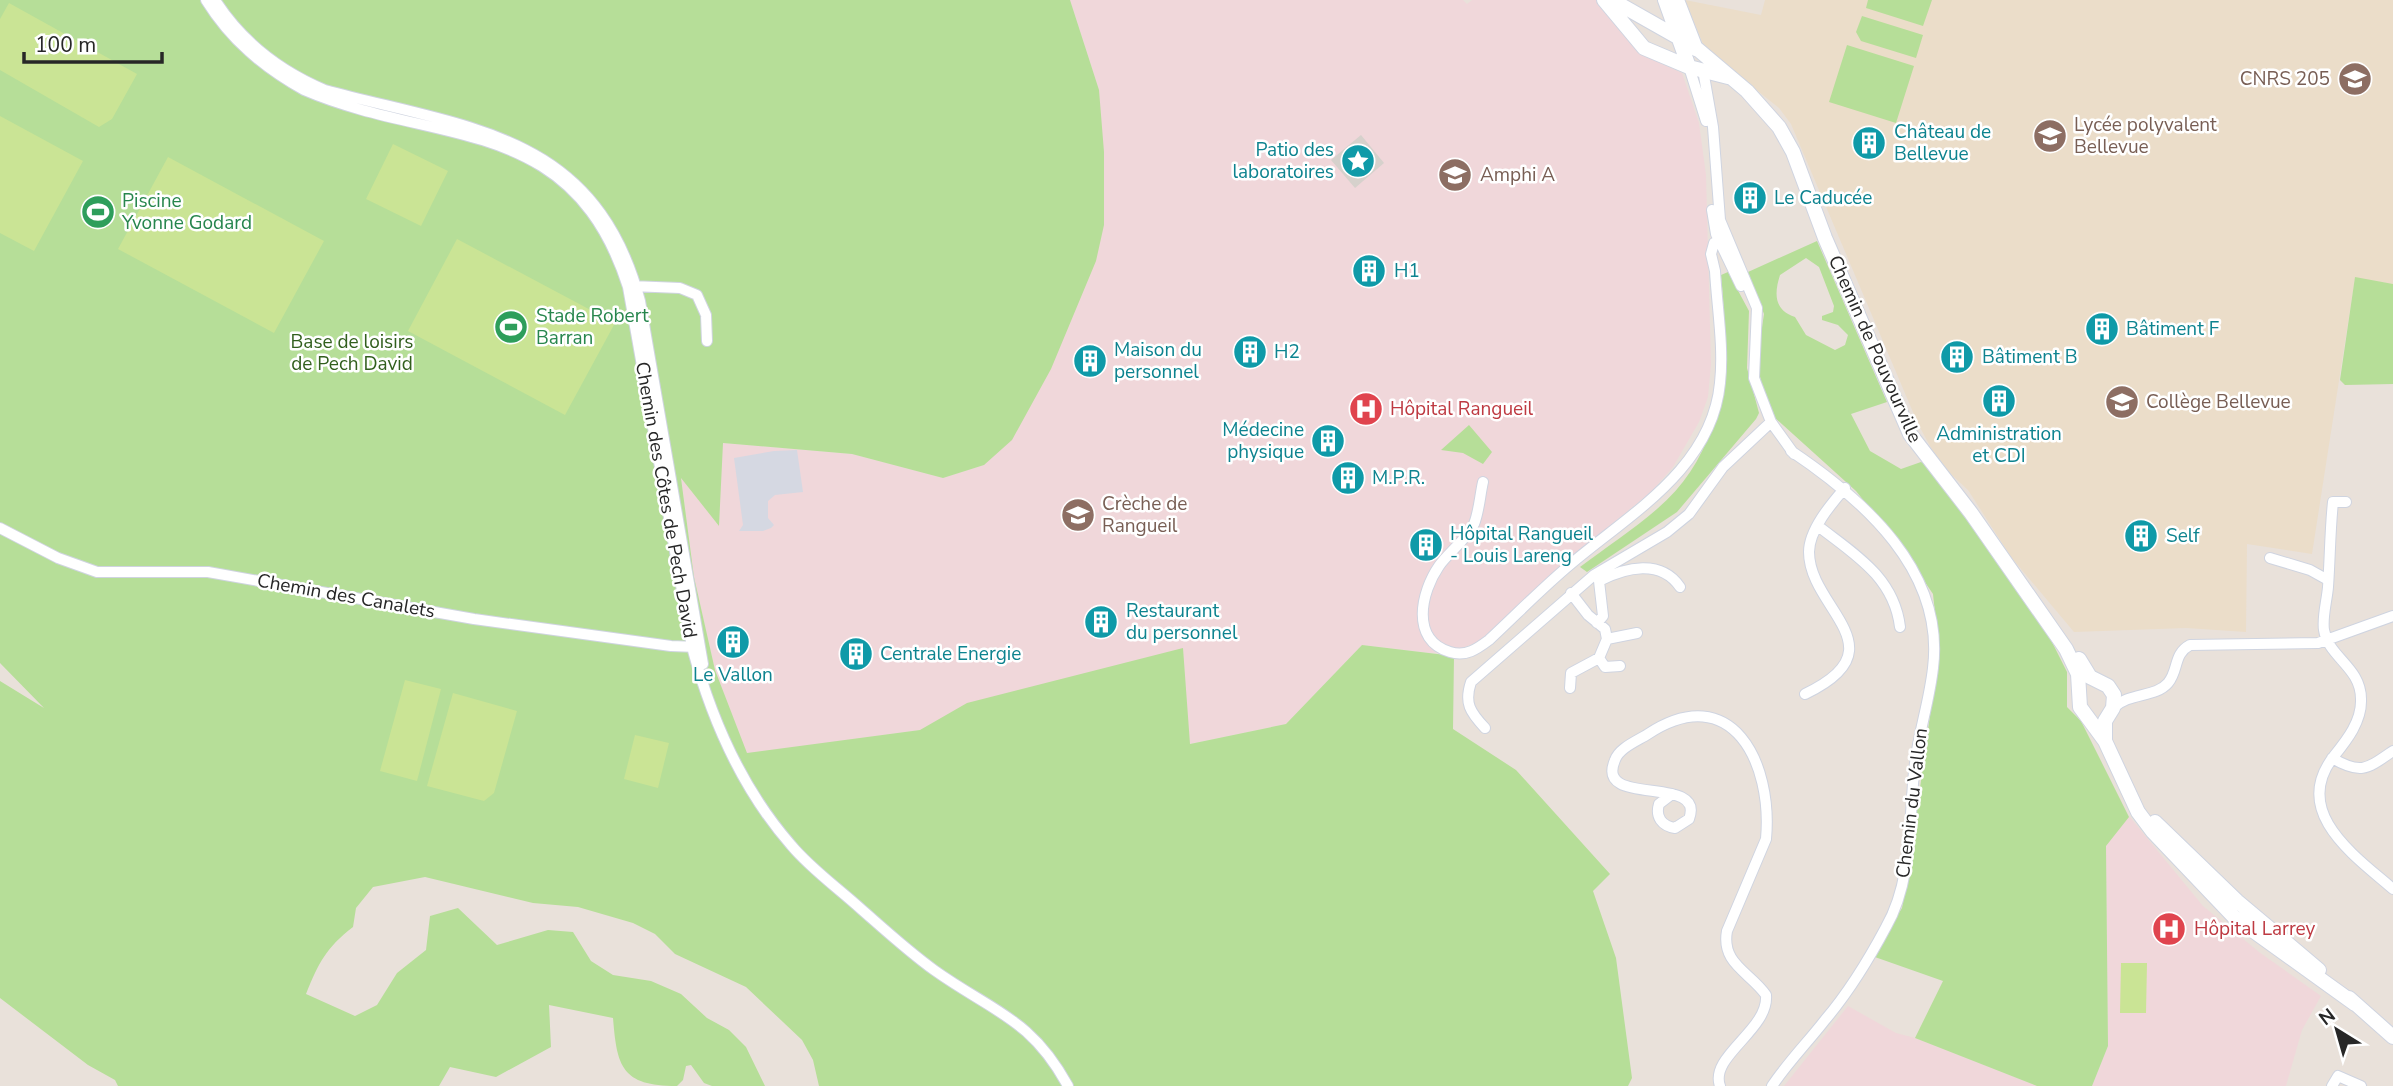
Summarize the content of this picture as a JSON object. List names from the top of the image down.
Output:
{
  "streets": {
    "street": [
      "Chemin de Pouvourville",
      "Chemin des Côtes de Pech David",
      "Chemin des Canalets",
      "Chemin du Vallon"
    ]
  },
  "crossings": [
    ["Chemin de Pouvourville", "Chemin du Vallon"],
    ["Chemin des Côtes de Pech David", "Chemin des Canalets"]
  ],
  "parks": ["Base de loisirs de Pech David"],
  "places": {
    "school or university": [
      "CNRS 205",
      "Lycée polyvalent Bellevue",
      "Amphi A",
      "Collège Bellevue",
      "Crèche de Rangueil"
    ],
    "building": [
      "Château de Bellevue",
      "Le Caducée",
      "H1",
      "Bâtiment F",
      "H2",
      "Bâtiment B",
      "Maison du personnel",
      "Administration et CDI",
      "Médecine physique",
      "M.P.R.",
      "Self",
      "Hôpital Rangueil - Louis Lareng",
      "Restaurant du personnel",
      "Le Vallon",
      "Centrale Energie"
    ],
    "place": ["Patio des laboratoires"],
    "sports": ["Piscine Yvonne Godard", "Stade Robert Barran"],
    "hospital": ["Hôpital Rangueil", "Hôpital Larrey"]
  },
  "scale_bar": "100 m",
  "north": "top left"
}
